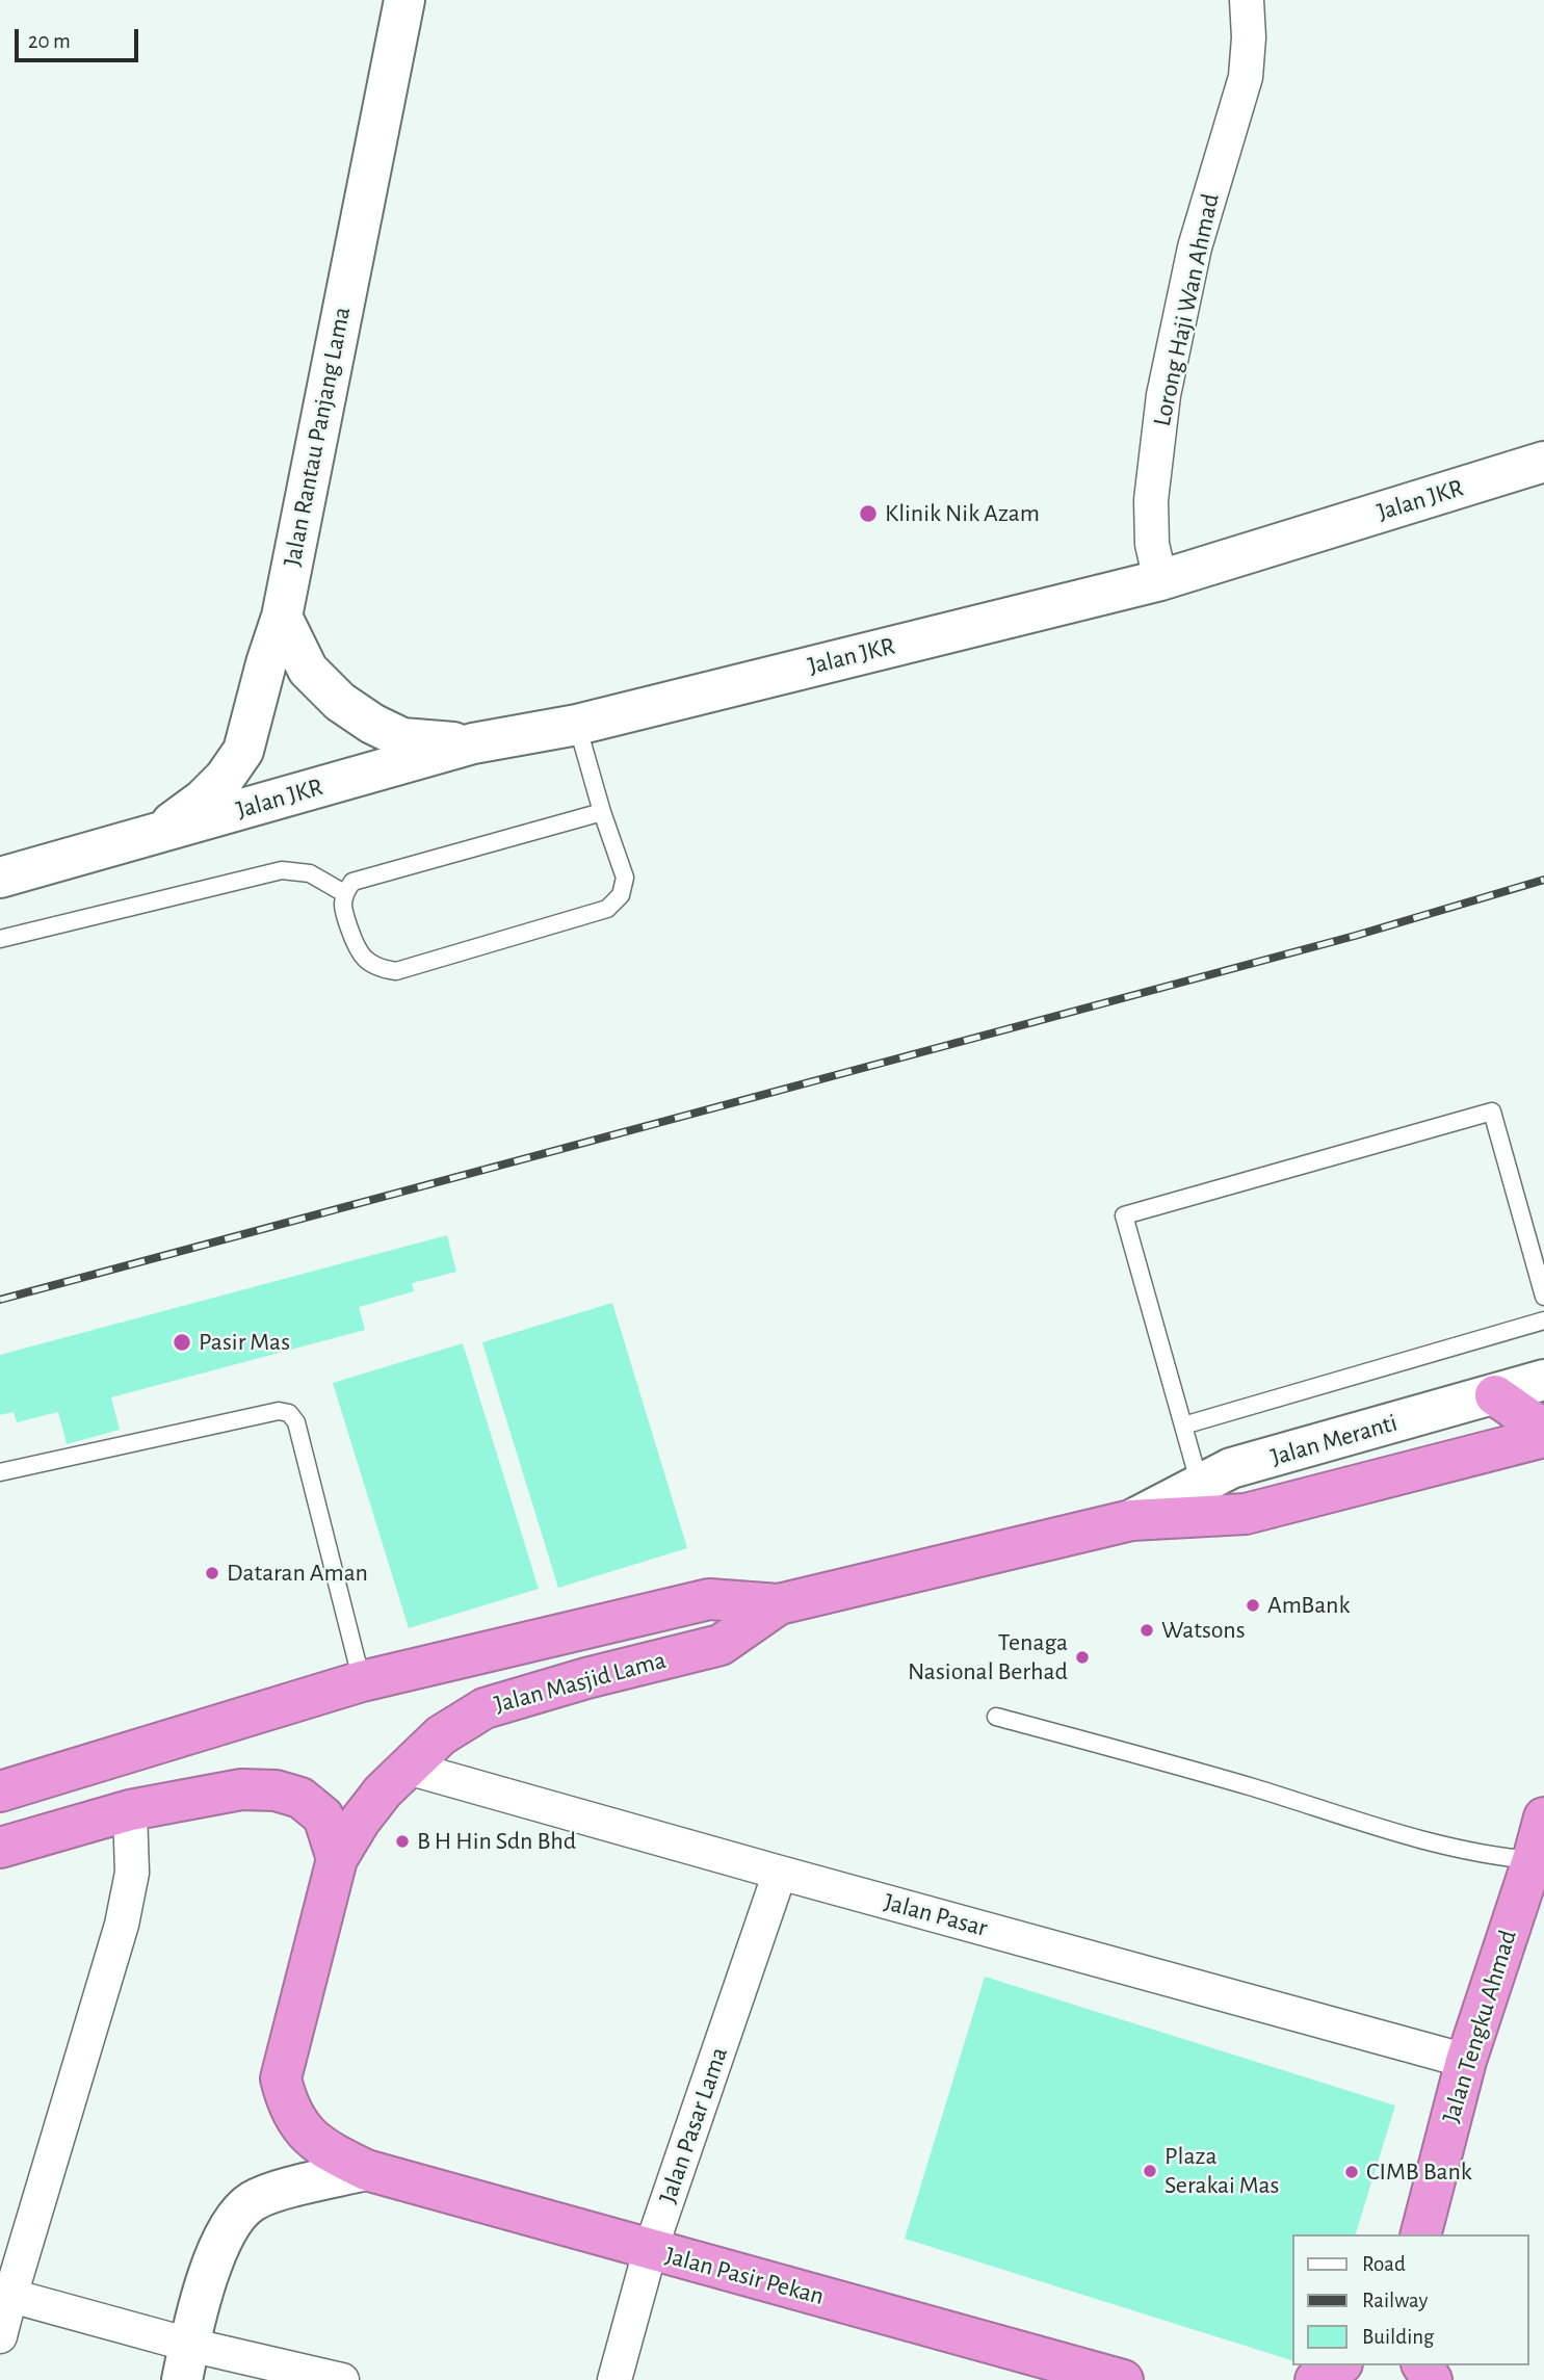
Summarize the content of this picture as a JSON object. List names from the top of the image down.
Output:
{
  "streets": {
    "highway": ["Jalan Masjid Lama", "Jalan Tengku Ahmad", "Jalan Pasir Pekan"],
    "street": [
      "Lorong Haji Wan Ahmad",
      "Jalan Rantau Panjang Lama",
      "Jalan JKR",
      "Jalan Meranti",
      "Jalan Pasar",
      "Jalan Pasar Lama"
    ]
  },
  "crossings": [
    ["Lorong Haji Wan Ahmad", "Jalan JKR"],
    ["Jalan Rantau Panjang Lama", "Jalan JKR"],
    ["Jalan Meranti", "Jalan Masjid Lama"],
    ["Jalan Masjid Lama", "Jalan Pasar"],
    ["Jalan Masjid Lama", "Jalan Pasir Pekan"],
    ["Jalan Pasar", "Jalan Tengku Ahmad"],
    ["Jalan Pasar", "Jalan Pasar Lama"],
    ["Jalan Pasar Lama", "Jalan Pasir Pekan"]
  ],
  "places": [
    "Klinik Nik Azam",
    "Pasir Mas",
    "Dataran Aman",
    "AmBank",
    "Watsons",
    "Tenaga Nasional Berhad",
    "B H Hin Sdn Bhd",
    "Plaza Serakai Mas",
    "CIMB Bank"
  ],
  "legend": ["Road", "Railway", "Building"],
  "scale_bar": "20 m"
}
